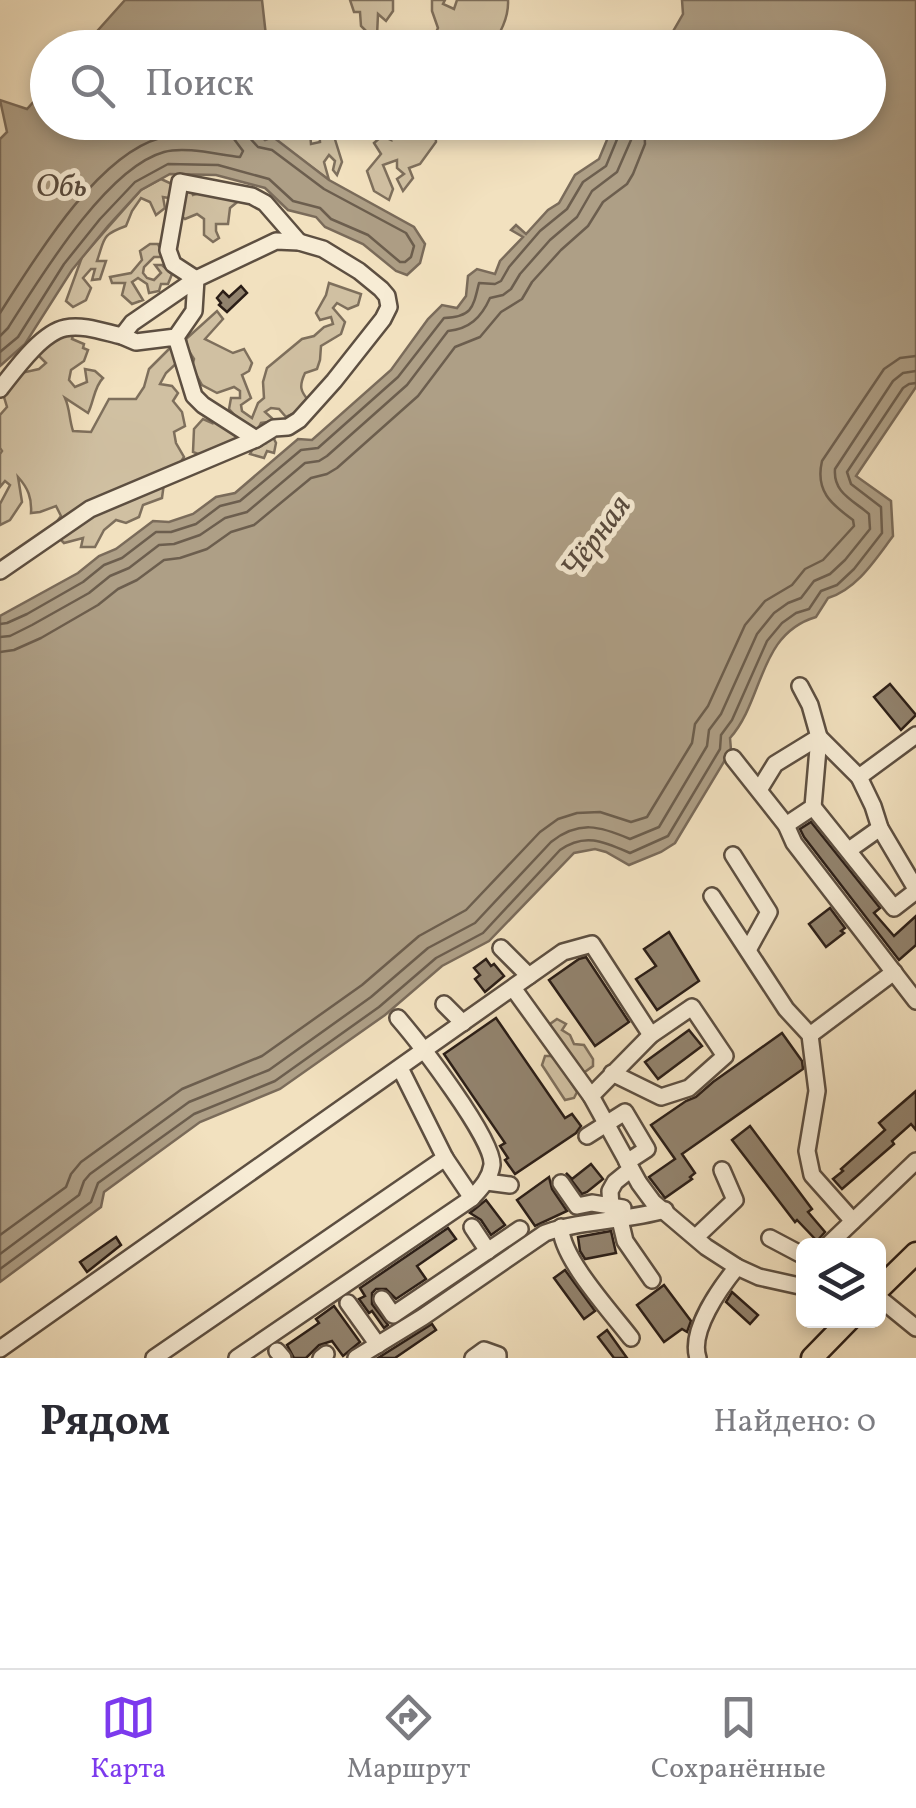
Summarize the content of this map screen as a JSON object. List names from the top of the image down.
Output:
{
  "water": ["Обь", "Чёрная"],
  "page": {
    "search": "Поиск",
    "heading": ["Рядом", "Найдено: 0"],
    "nav": ["Карта", "Маршрут", "Сохранённые"]
  }
}
